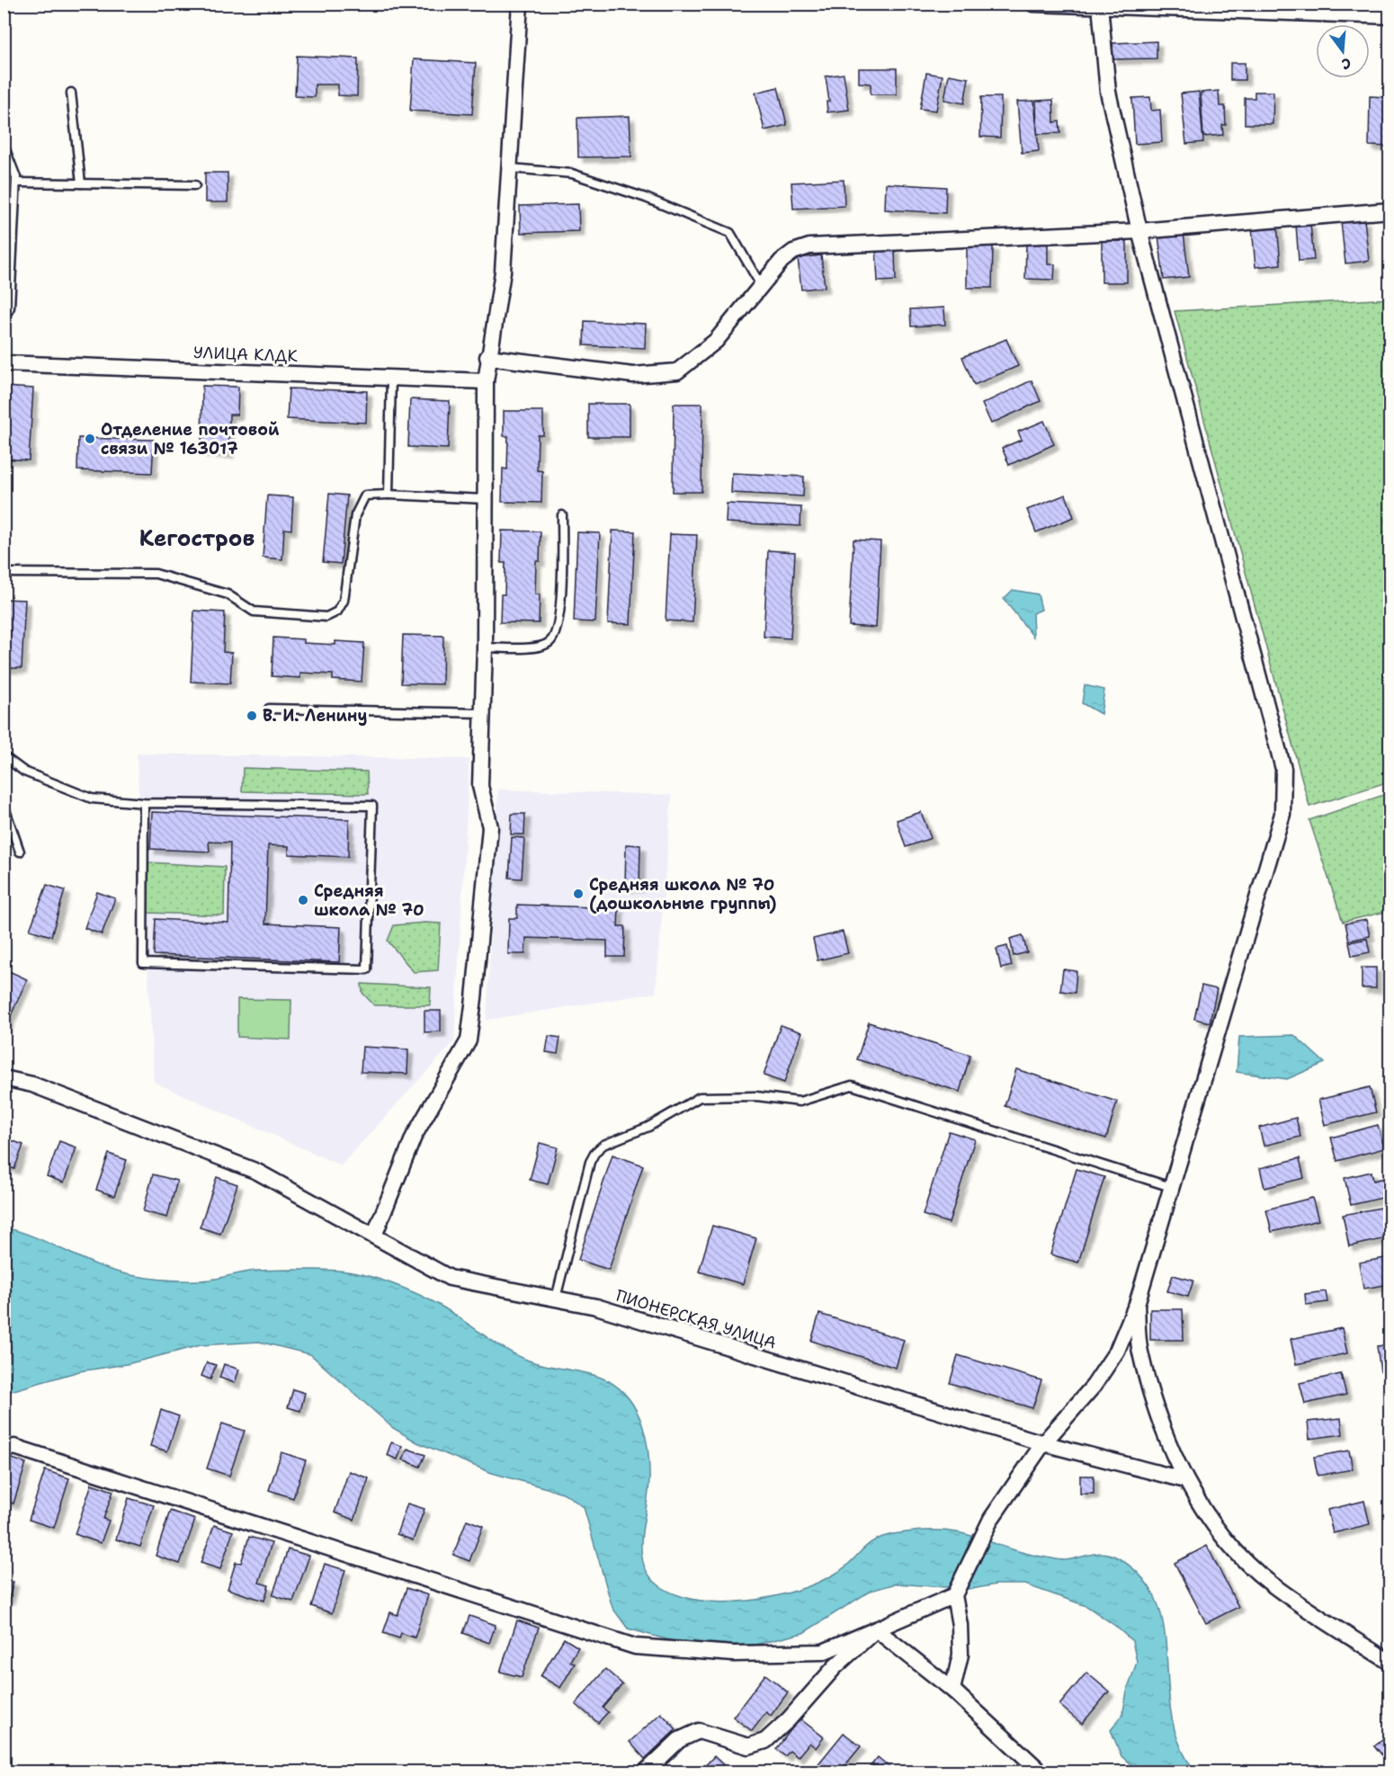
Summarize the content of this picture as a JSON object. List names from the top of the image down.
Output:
{
  "streets": {
    "street": ["УЛИЦА КЛДК", "ПИОНЕРСКАЯ УЛИЦА"]
  },
  "districts": ["Кегостров"],
  "places": [
    "Отделение почтовой связи № 163017",
    "В. И. Ленину",
    "Средняя школа № 70 (дошкольные группы)",
    "Средняя школа № 70"
  ],
  "north": "bottom"
}
